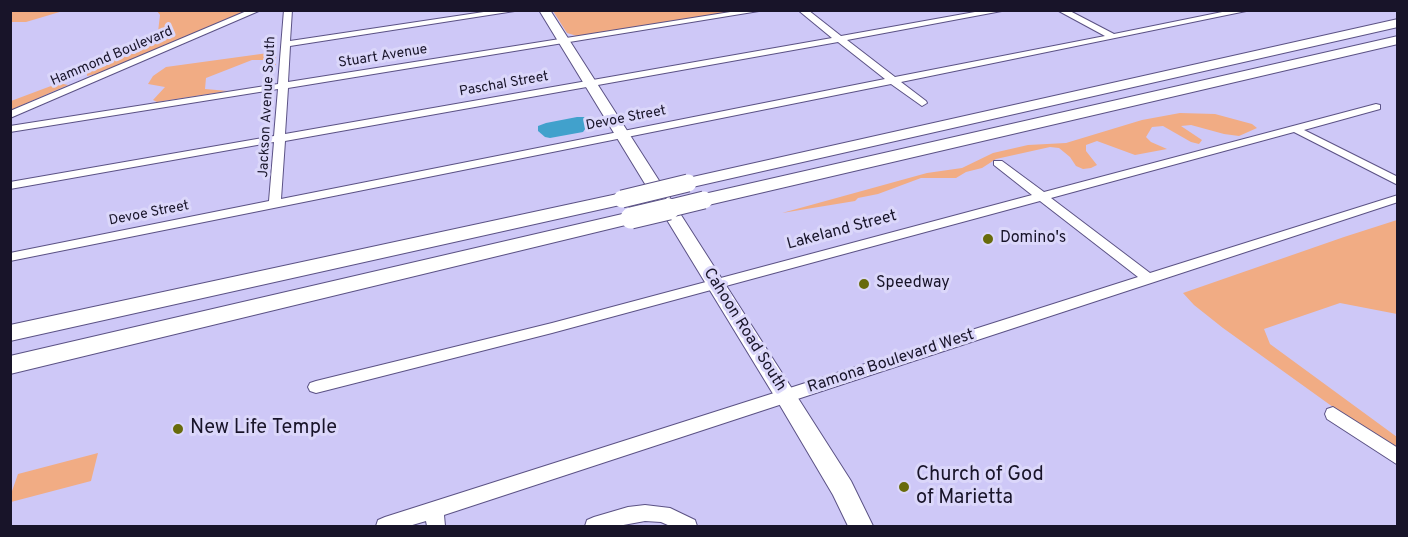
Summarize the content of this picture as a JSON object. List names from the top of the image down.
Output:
{
  "streets": {
    "main road": ["Cahoon Road South"],
    "street": [
      "Hammond Boulevard",
      "Stuart Avenue",
      "Paschal Street",
      "Jackson Avenue South",
      "Devoe Street",
      "Lakeland Street",
      "Ramona Boulevard West"
    ]
  },
  "crossings": [
    ["Stuart Avenue", "Jackson Avenue South"],
    ["Paschal Street", "Jackson Avenue South"],
    ["Paschal Street", "Cahoon Road South"],
    ["Jackson Avenue South", "Devoe Street"],
    ["Devoe Street", "Cahoon Road South"],
    ["Lakeland Street", "Cahoon Road South"],
    ["Cahoon Road South", "Ramona Boulevard West"]
  ],
  "places": [
    "Domino's",
    "Speedway",
    "New Life Temple",
    "Church of God of Marietta"
  ]
}
